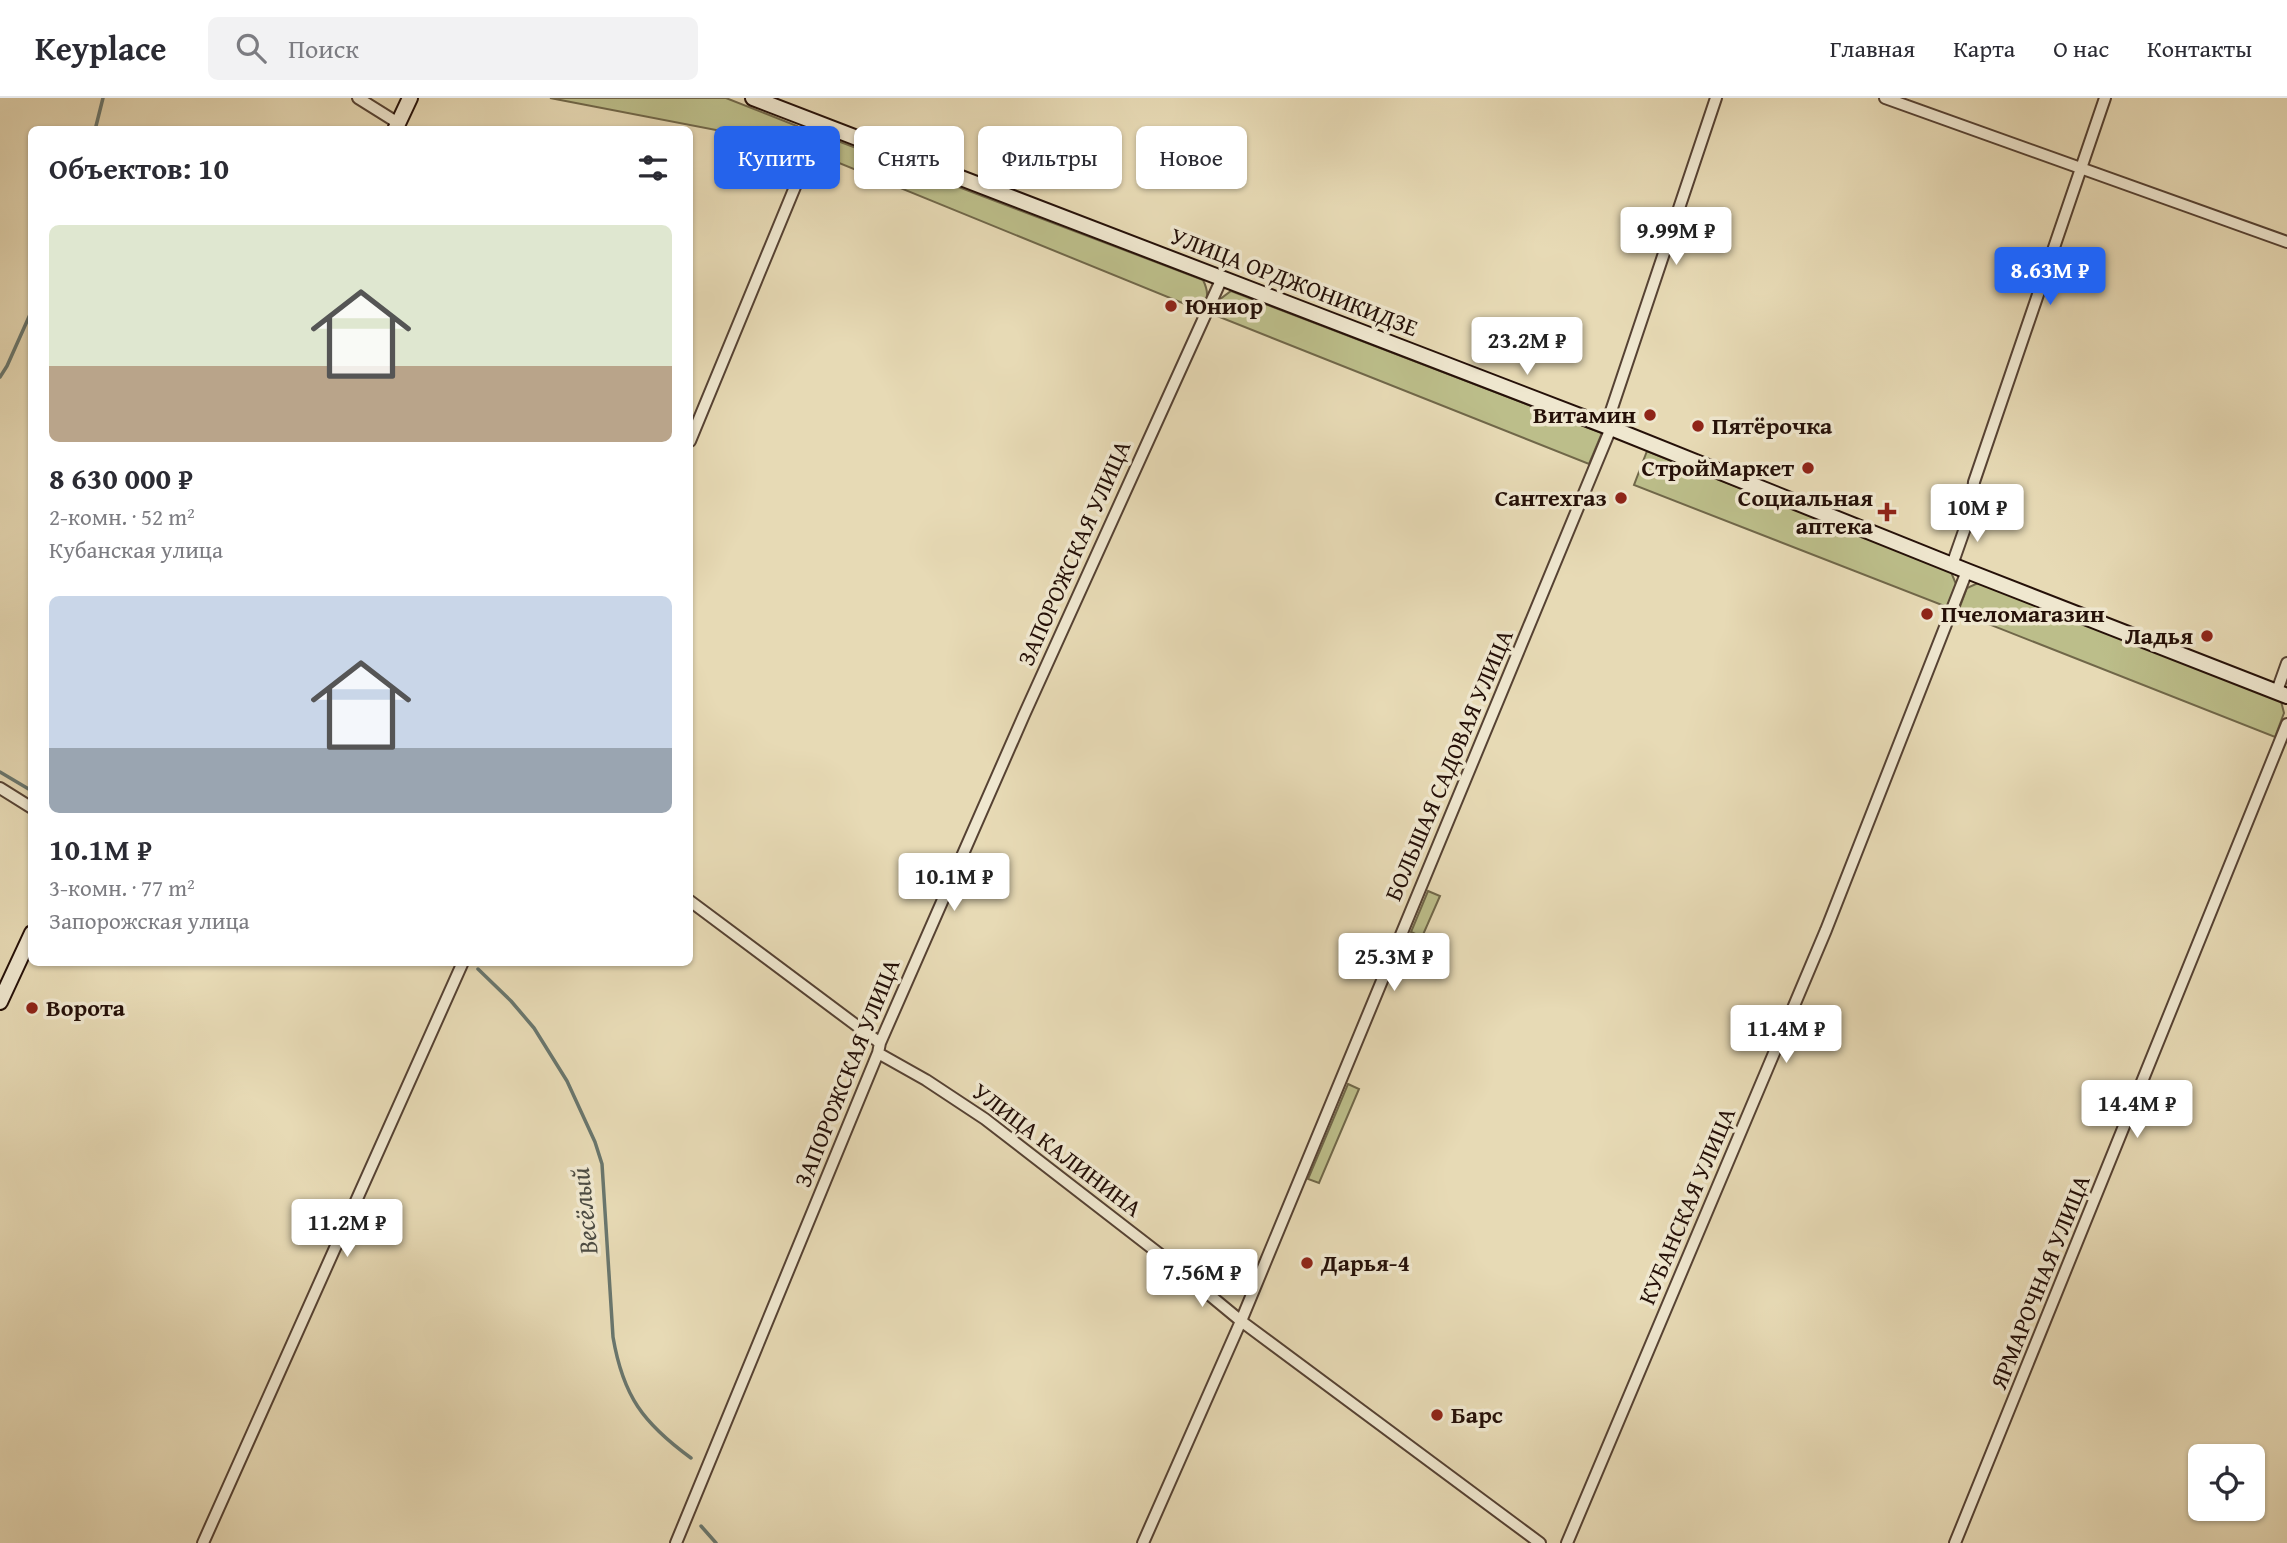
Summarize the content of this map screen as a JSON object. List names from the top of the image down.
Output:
{
  "streets": {
    "main road": ["УЛИЦА ОРДЖОНИКИДЗЕ"],
    "street": [
      "ЗАПОРОЖСКАЯ УЛИЦА",
      "БОЛЬШАЯ САДОВАЯ УЛИЦА",
      "УЛИЦА КАЛИНИНА",
      "КУБАНСКАЯ УЛИЦА",
      "ЯРМАРОЧНАЯ УЛИЦА"
    ]
  },
  "crossings": [
    ["УЛИЦА ОРДЖОНИКИДЗЕ", "ЗАПОРОЖСКАЯ УЛИЦА"],
    ["УЛИЦА ОРДЖОНИКИДЗЕ", "БОЛЬШАЯ САДОВАЯ УЛИЦА"],
    ["УЛИЦА ОРДЖОНИКИДЗЕ", "КУБАНСКАЯ УЛИЦА"],
    ["ЗАПОРОЖСКАЯ УЛИЦА", "УЛИЦА КАЛИНИНА"],
    ["БОЛЬШАЯ САДОВАЯ УЛИЦА", "УЛИЦА КАЛИНИНА"]
  ],
  "water": ["Весёлый"],
  "places": {
    "other": [
      "Юниор",
      "Витамин",
      "Пятёрочка",
      "СтройМаркет",
      "Сантехгаз",
      "Пчеломагазин",
      "Ладья",
      "Ворота",
      "Дарья-4",
      "Барс"
    ],
    "health": ["Социальная аптека"]
  },
  "page": {
    "header": "Keyplace",
    "search": "Поиск",
    "nav": [
      "Главная",
      "Карта",
      "О нас",
      "Контакты"
    ],
    "chip": [
      "Купить",
      "Снять",
      "Фильтры",
      "Новое"
    ],
    "heading": "Объектов: 10",
    "price": [
      "9.99M ₽",
      "8.63M ₽",
      "23.2M ₽",
      "10M ₽",
      "10.1M ₽",
      "25.3M ₽",
      "11.4M ₽",
      "14.4M ₽",
      "11.2M ₽",
      "7.56M ₽"
    ],
    "list": [
      {
        "name": "8 630 000 ₽",
        "note": "2-комн. · 52 m² · Кубанская улица"
      },
      {
        "name": "10.1M ₽",
        "note": "3-комн. · 77 m² · Запорожская улица"
      }
    ]
  }
}
